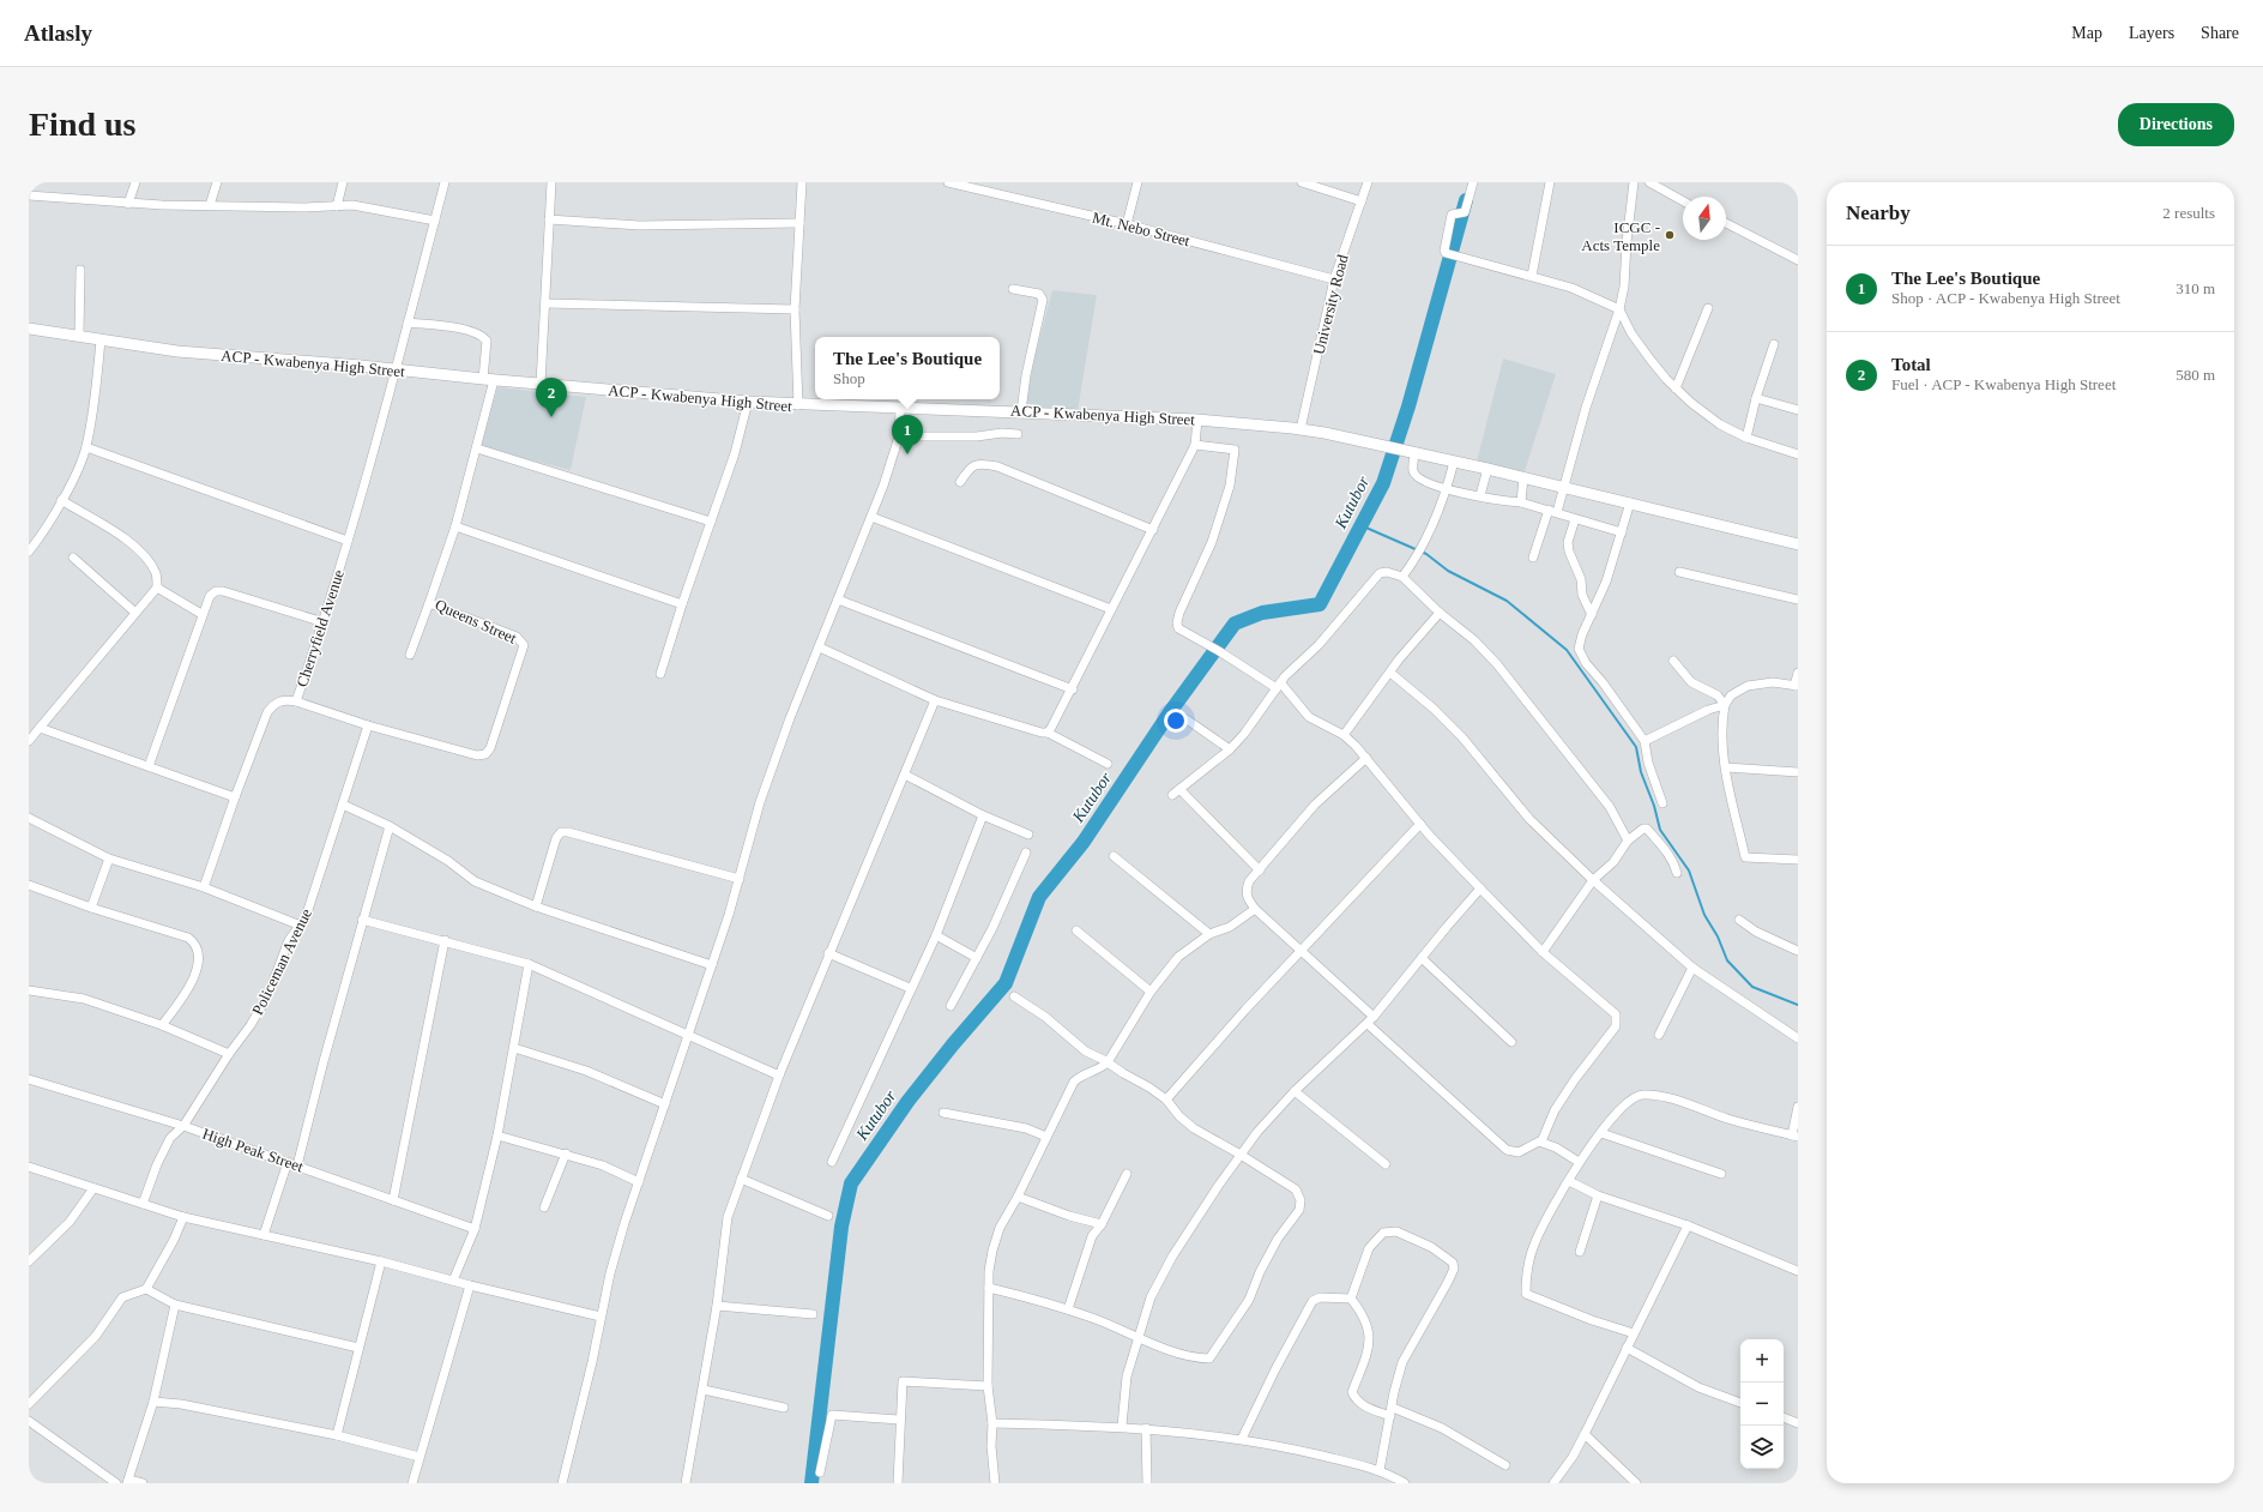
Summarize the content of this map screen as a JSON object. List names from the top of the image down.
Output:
{
  "streets": {
    "main road": ["ACP - Kwabenya High Street"],
    "street": [
      "Mt. Nebo Street",
      "University Road",
      "Queens Street",
      "Cherryfield Avenue",
      "Policeman Avenue",
      "High Peak Street"
    ]
  },
  "crossings": [
    ["Mt. Nebo Street", "University Road"],
    ["University Road", "ACP - Kwabenya High Street"],
    ["ACP - Kwabenya High Street", "Queens Street"],
    ["ACP - Kwabenya High Street", "Cherryfield Avenue"],
    ["Queens Street", "Cherryfield Avenue"],
    ["Queens Street", "Policeman Avenue"],
    ["Policeman Avenue", "High Peak Street"]
  ],
  "water": ["Kutubor"],
  "places": ["ICGC - Acts Temple"],
  "north": "top",
  "page": {
    "header": "Atlasly",
    "nav": ["Map", "Layers", "Share"],
    "buttons": "Directions",
    "title": "Find us",
    "heading": ["Nearby", "2 results"],
    "list": [
      {
        "mark": "1",
        "name": "The Lee's Boutique",
        "note": "Shop · ACP - Kwabenya High Street",
        "value": "310 m"
      },
      {
        "mark": "2",
        "name": "Total",
        "note": "Fuel · ACP - Kwabenya High Street",
        "value": "580 m"
      }
    ],
    "popup": ["The Lee's Boutique", "Shop"],
    "pins": ["2", "1"],
    "map_buttons": ["+", "−"]
  }
}
